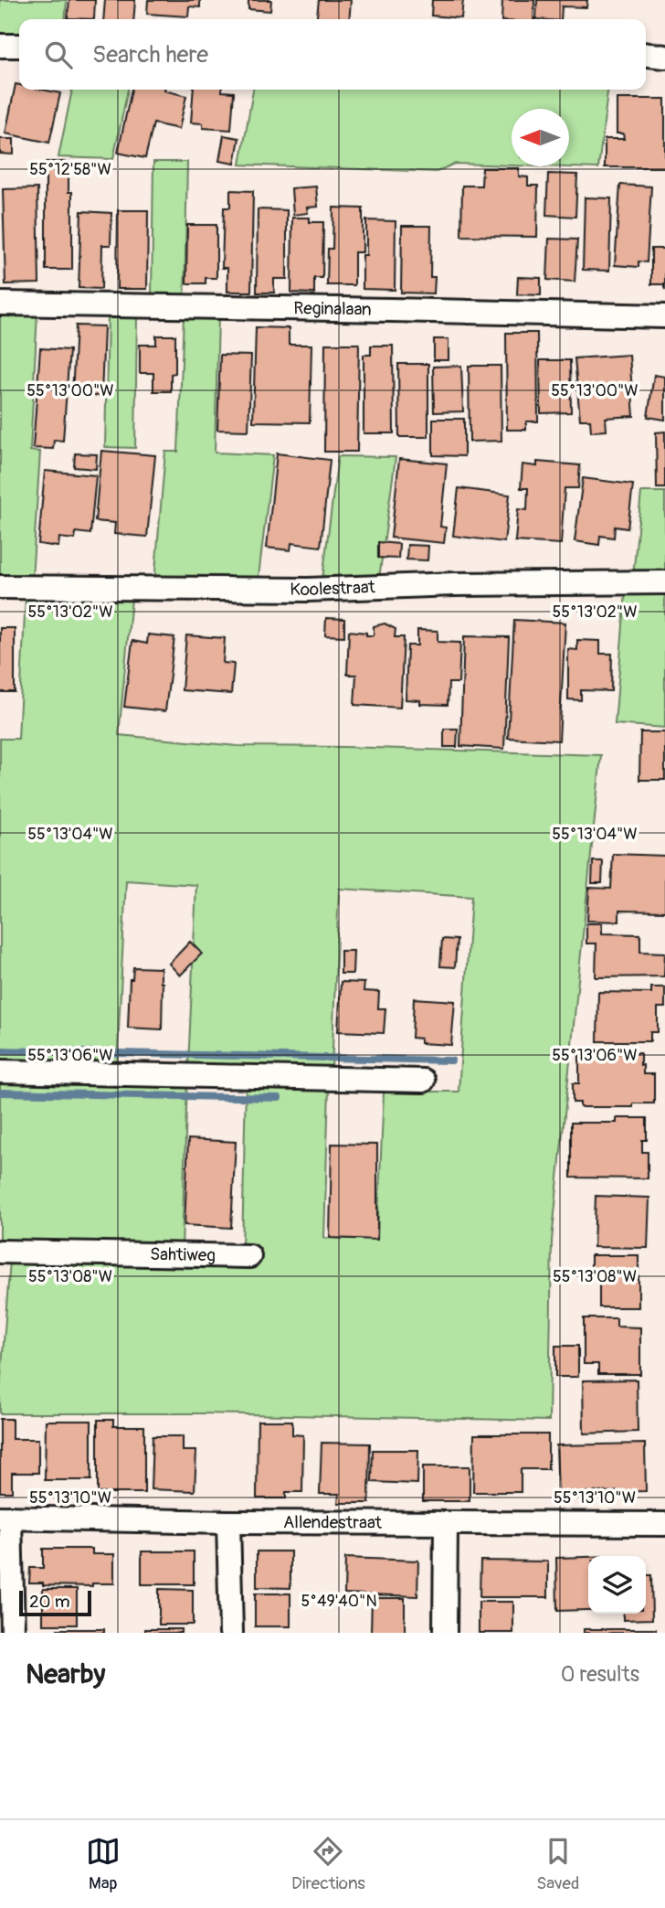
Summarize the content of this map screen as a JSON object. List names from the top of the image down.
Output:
{
  "streets": {
    "street": [
      "Reginalaan",
      "Koolestraat",
      "Sahtiweg",
      "Allendestraat"
    ]
  },
  "scale_bar": "20 m",
  "north": "left",
  "page": {
    "search": "Search here",
    "scale": "20 m",
    "heading": ["Nearby", "0 results"],
    "nav": ["Map", "Directions", "Saved"]
  },
  "coordinates": [
    "55°12'58\"W",
    "55°13'00\"W",
    "55°13'02\"W",
    "55°13'04\"W",
    "55°13'06\"W",
    "55°13'08\"W",
    "55°13'10\"W",
    "5°49'40\"N"
  ]
}
